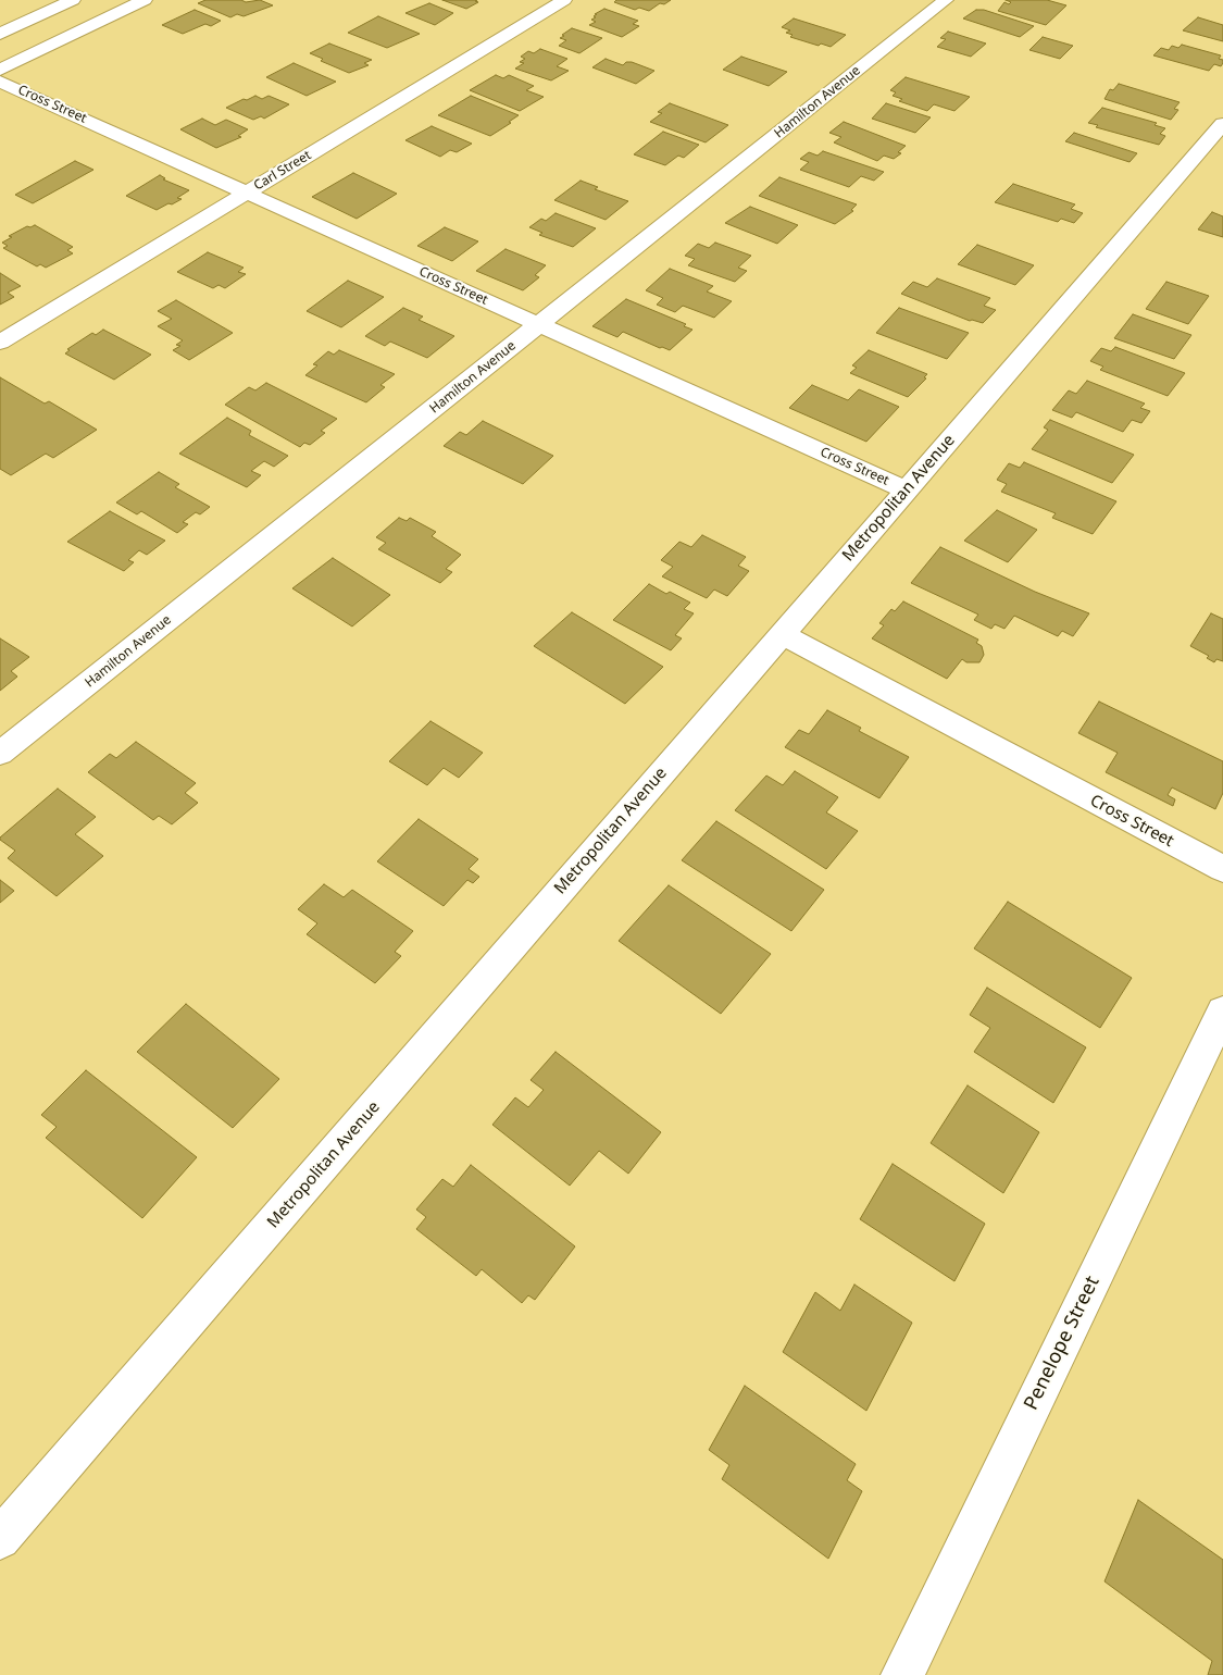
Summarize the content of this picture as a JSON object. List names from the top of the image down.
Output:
{
  "streets": {
    "street": [
      "Hamilton Avenue",
      "Cross Street",
      "Carl Street",
      "Metropolitan Avenue",
      "Penelope Street"
    ]
  },
  "crossings": [
    ["Hamilton Avenue", "Cross Street"],
    ["Cross Street", "Carl Street"],
    ["Cross Street", "Metropolitan Avenue"]
  ]
}
